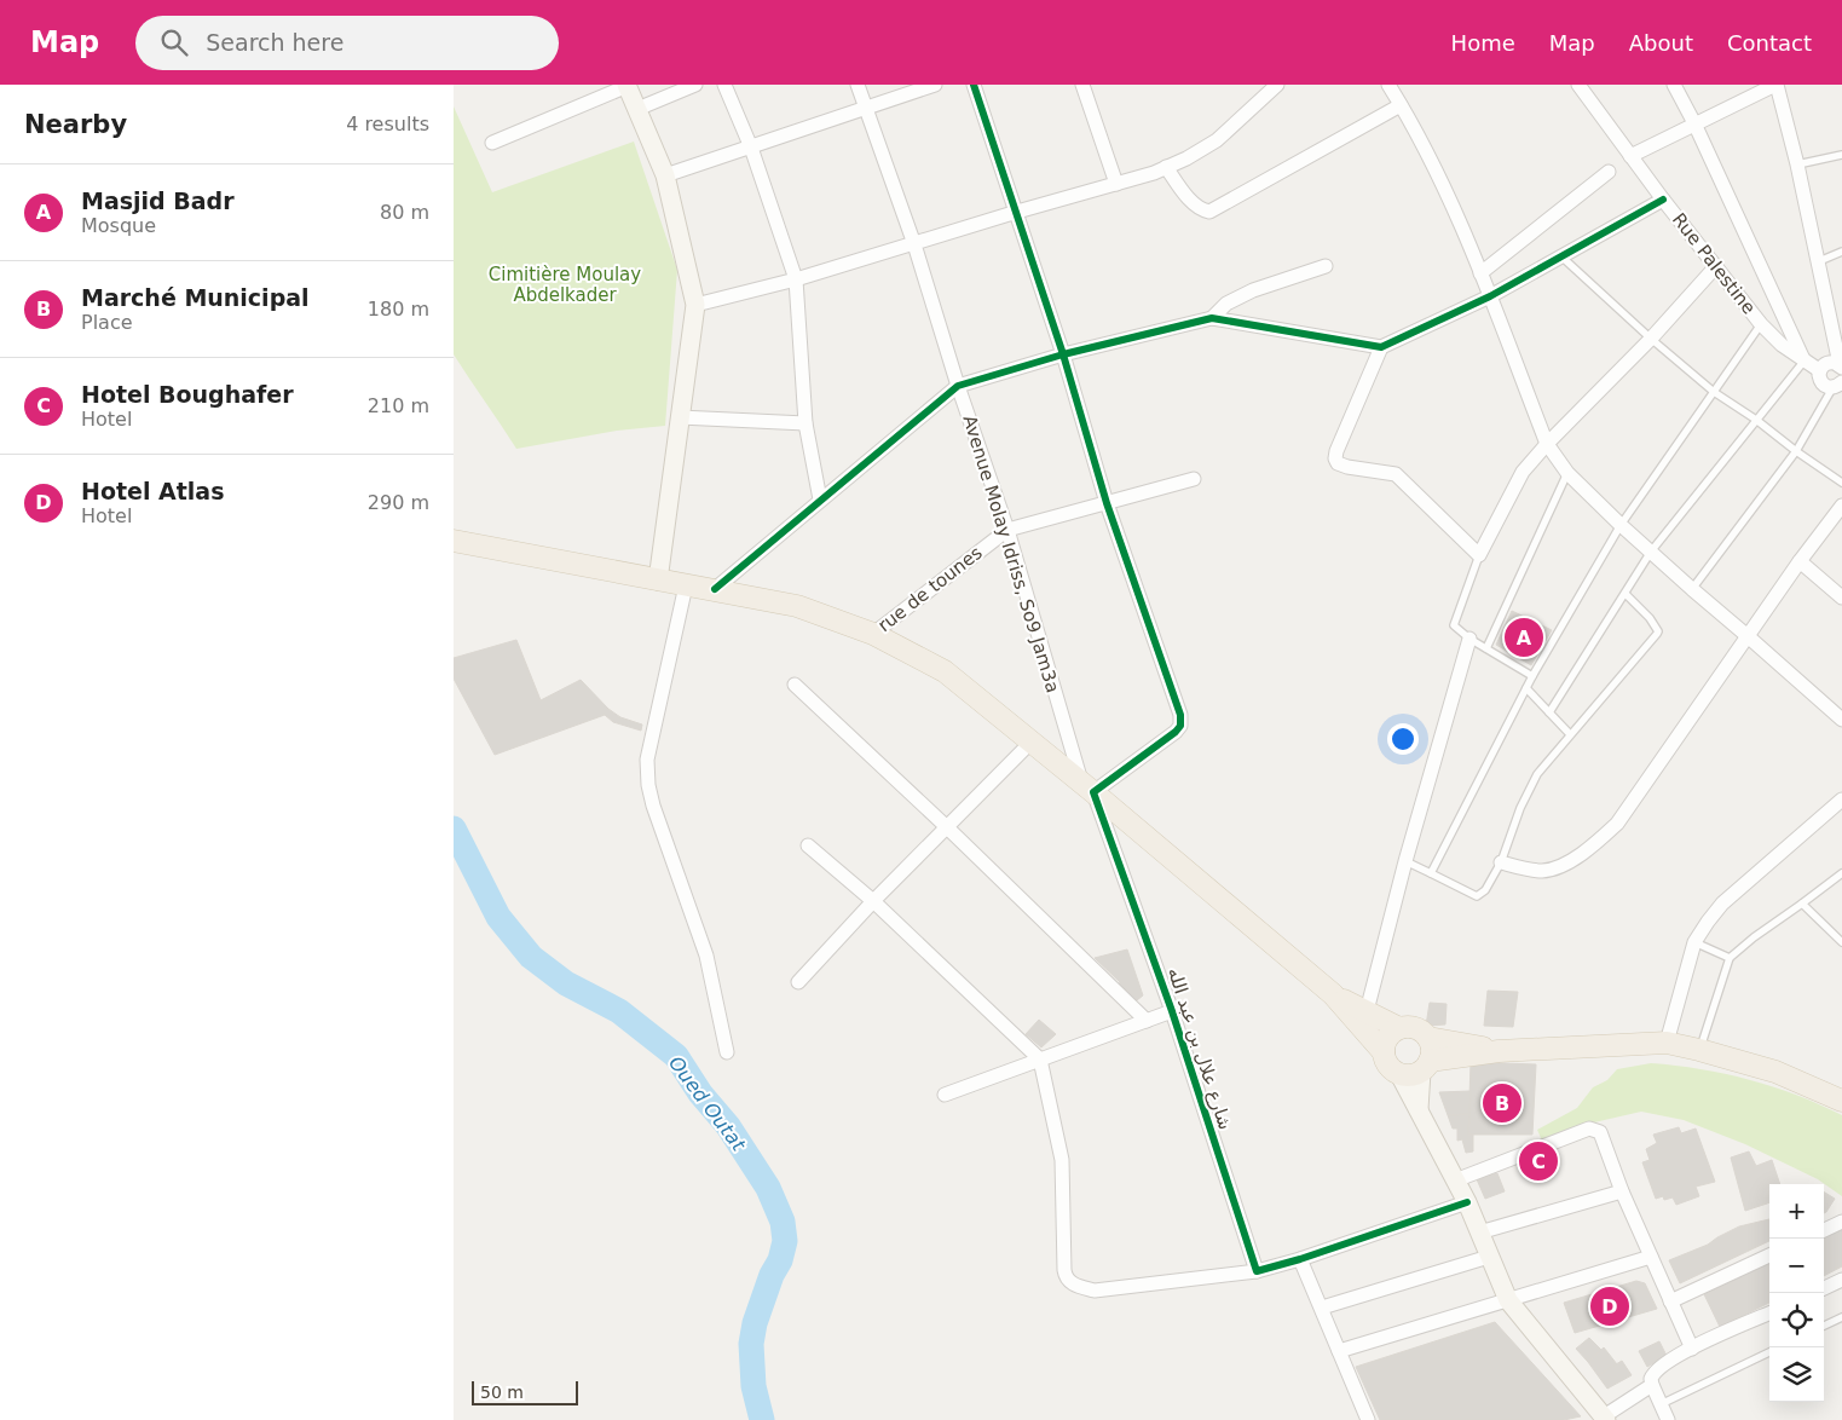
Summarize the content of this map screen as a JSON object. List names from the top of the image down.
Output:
{
  "streets": {
    "street": [
      "Rue Palestine",
      "Avenue Molay Idriss, So9 Jam3a",
      "rue de tounes",
      "شارع علال بن عبد الله"
    ]
  },
  "crossings": [
    ["Avenue Molay Idriss, So9 Jam3a", "rue de tounes"],
    ["Avenue Molay Idriss, So9 Jam3a", "شارع علال بن عبد الله"]
  ],
  "water": ["Oued Outat"],
  "parks": ["Cimitière Moulay Abdelkader"],
  "scale_bar": "50 m",
  "page": {
    "header": "Map",
    "search": "Search here",
    "nav": [
      "Home",
      "Map",
      "About",
      "Contact"
    ],
    "heading": ["Nearby", "4 results"],
    "list": [
      {
        "mark": "A",
        "name": "Masjid Badr",
        "note": "Mosque",
        "value": "80 m"
      },
      {
        "mark": "B",
        "name": "Marché Municipal",
        "note": "Place",
        "value": "180 m"
      },
      {
        "mark": "C",
        "name": "Hotel Boughafer",
        "note": "Hotel",
        "value": "210 m"
      },
      {
        "mark": "D",
        "name": "Hotel Atlas",
        "note": "Hotel",
        "value": "290 m"
      }
    ],
    "pins": [
      "A",
      "B",
      "C",
      "D"
    ],
    "map_buttons": ["+", "−"],
    "scale": "50 m"
  }
}
